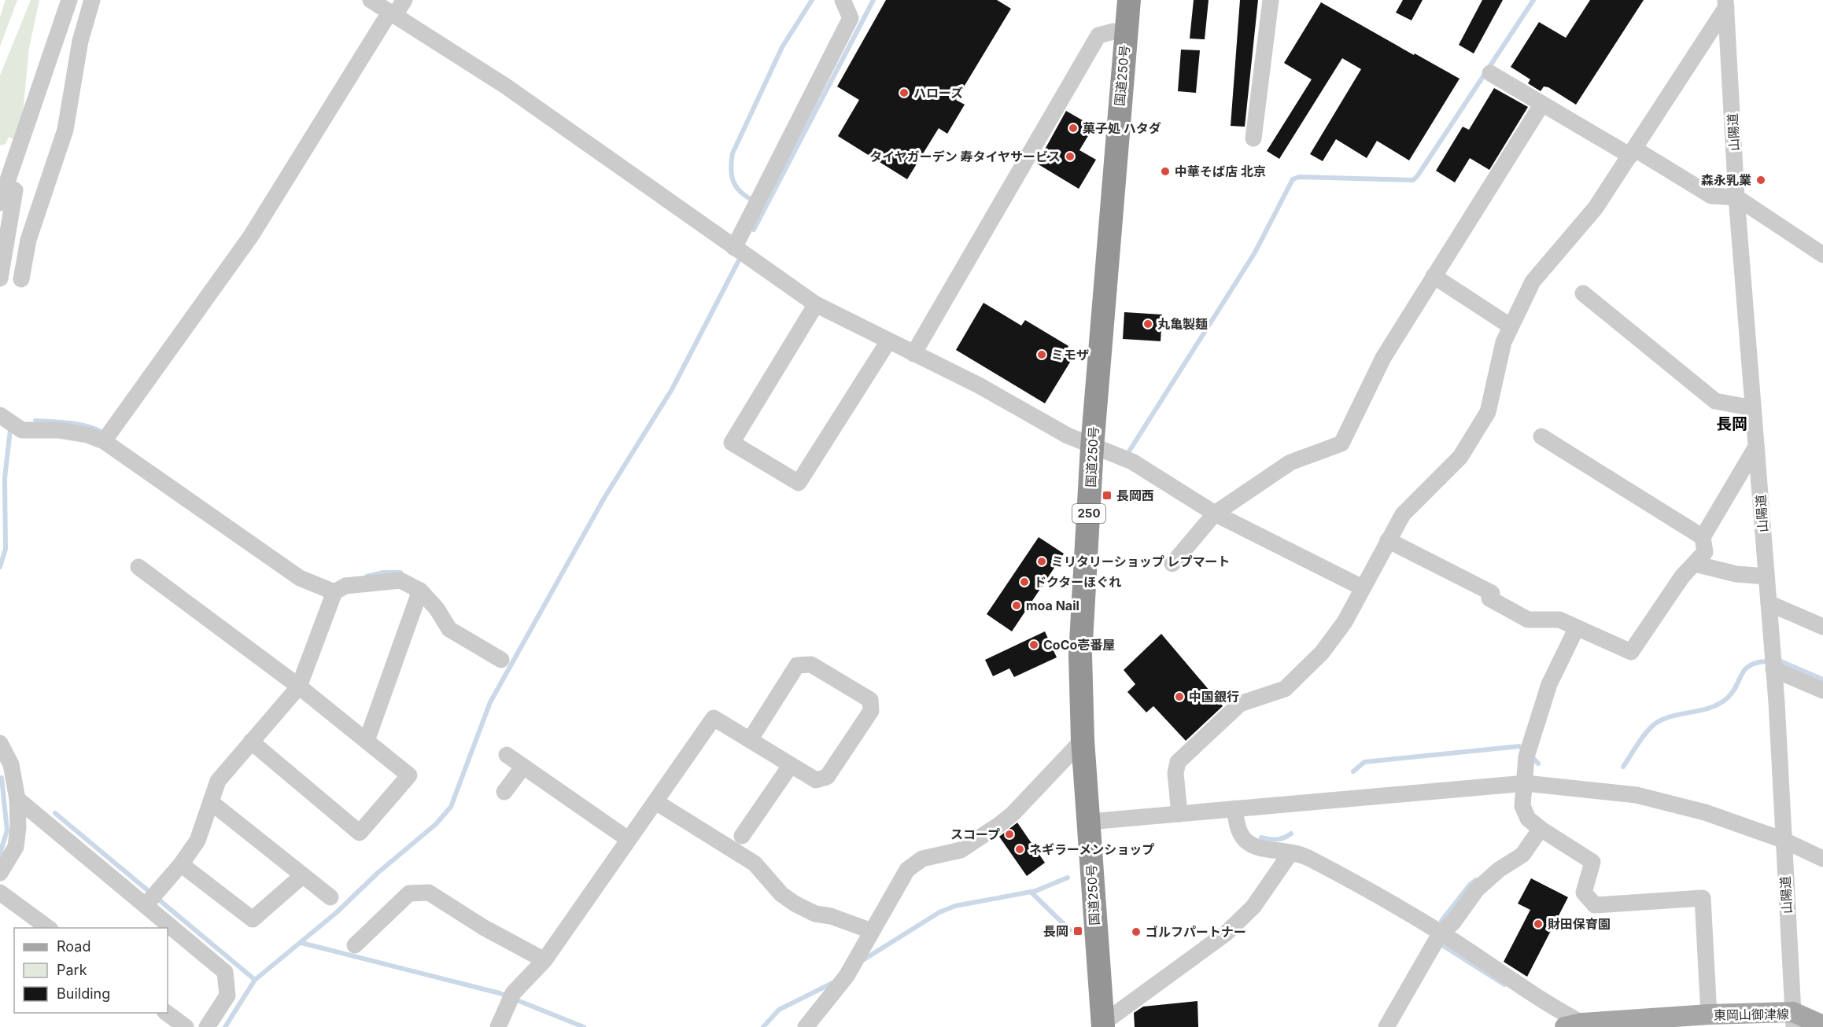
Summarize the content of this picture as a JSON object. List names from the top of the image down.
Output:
{
  "streets": {
    "highway": ["国道250号", "250"],
    "main road": ["東岡山御津線"],
    "street": ["山陽道"]
  },
  "crossings": [
    ["山陽道", "東岡山御津線"]
  ],
  "districts": ["長岡"],
  "places": {
    "other": [
      "ハローズ",
      "菓子処 ハタダ",
      "タイヤガーデン 寿タイヤサービス",
      "中華そば店 北京",
      "森永乳業",
      "丸亀製麺",
      "ミモザ",
      "ミリタリーショップ レプマート",
      "ドクターほぐれ",
      "moa Nail",
      "CoCo壱番屋",
      "中国銀行",
      "スコープ",
      "ネギラーメンショップ",
      "財田保育園",
      "ゴルフパートナー"
    ],
    "transit": ["長岡西", "長岡"]
  },
  "legend": ["Road", "Park", "Building"]
}
